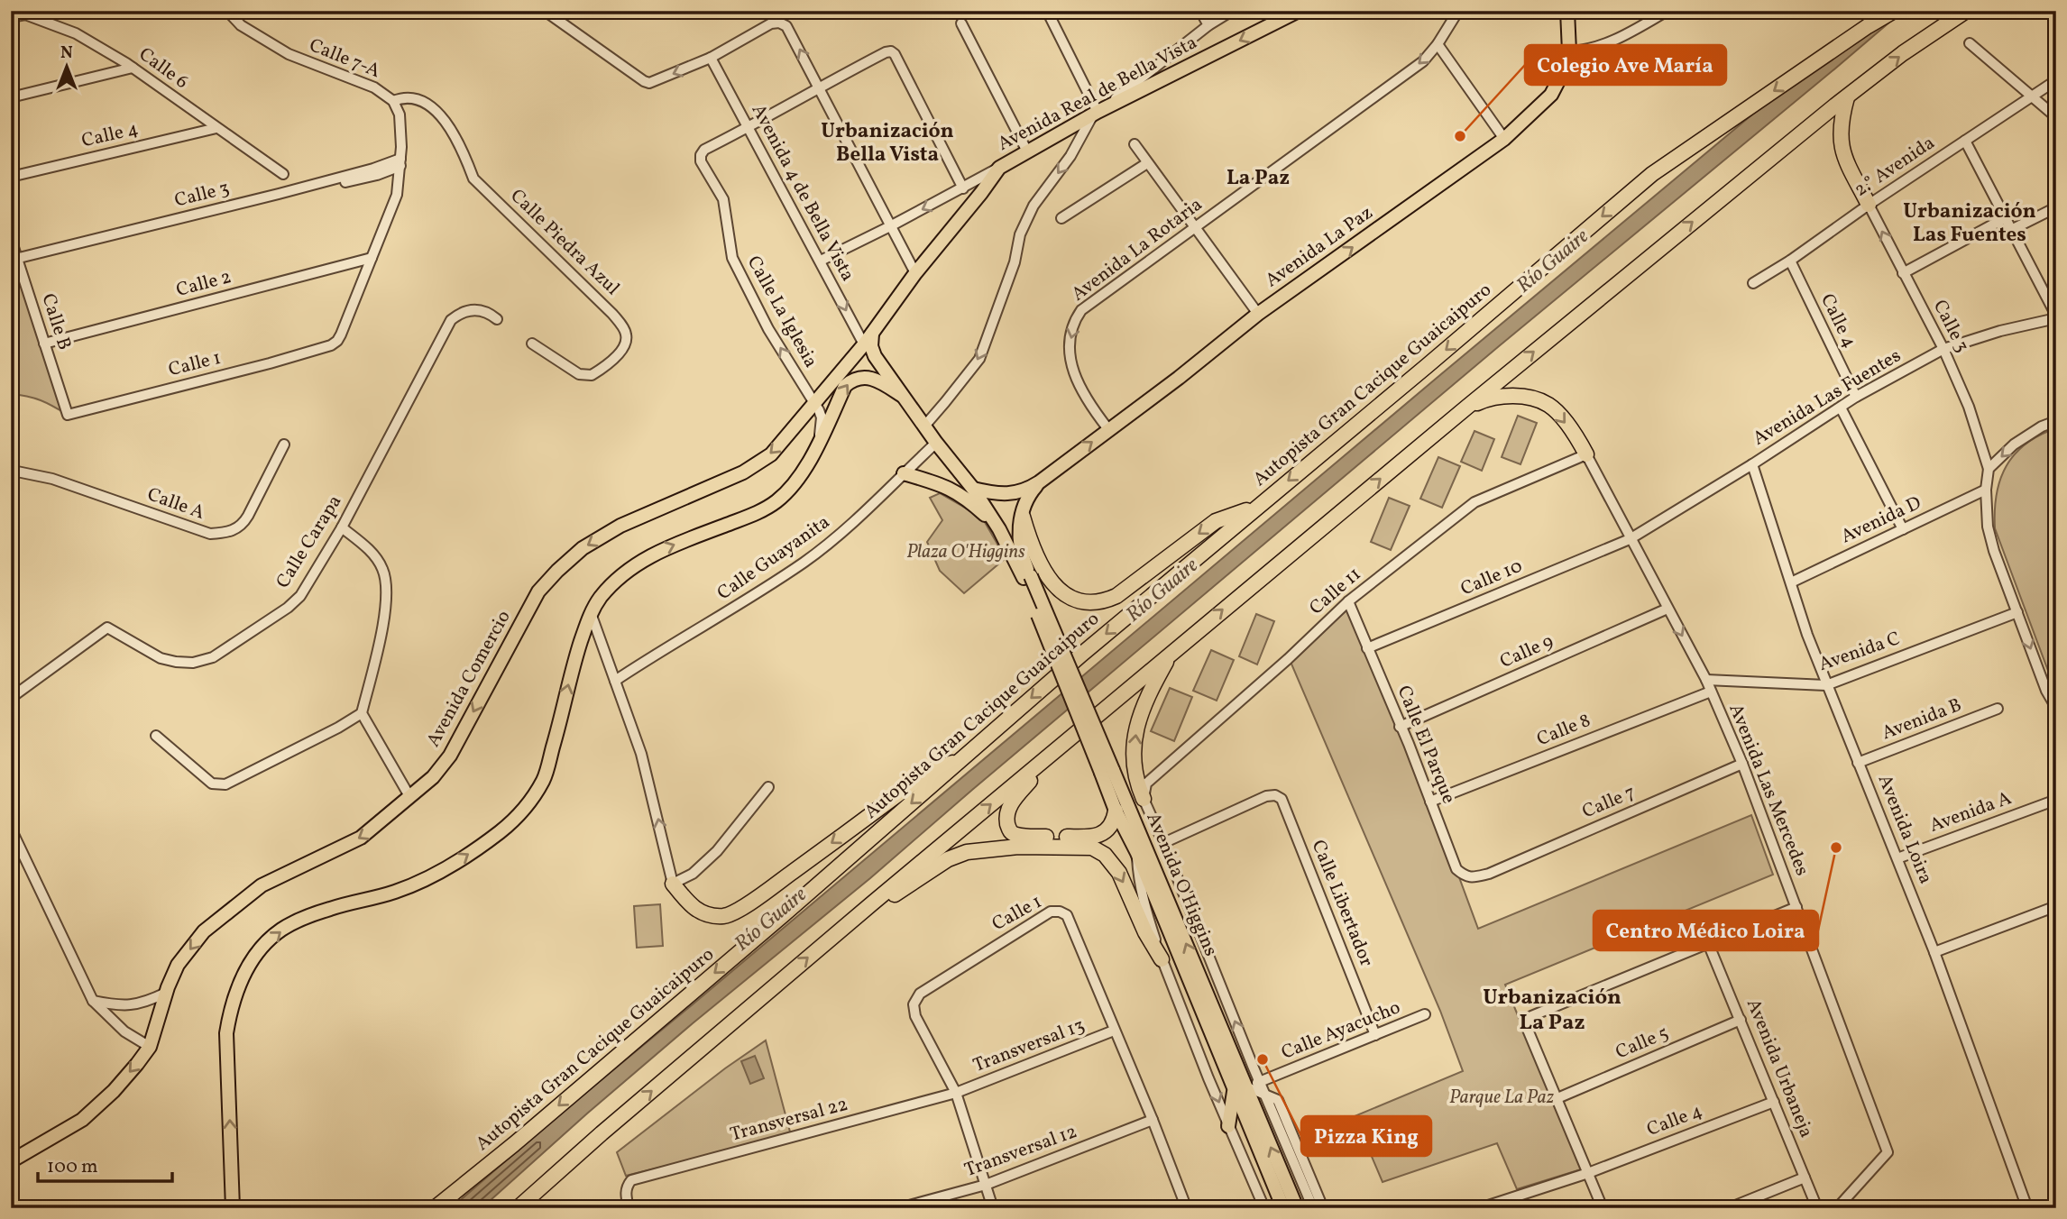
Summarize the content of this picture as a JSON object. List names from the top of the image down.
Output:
{
  "streets": {
    "highway": ["Autopista Gran Cacique Guaicaipuro"],
    "main road": [
      "Avenida Real de Bella Vista",
      "Avenida La Paz",
      "Avenida Comercio",
      "Avenida O'Higgins"
    ],
    "street": [
      "Calle 7-A",
      "Calle 6",
      "Calle 4",
      "2.° Avenida",
      "Avenida 4 de Bella Vista",
      "Calle 3",
      "Calle Piedra Azul",
      "Avenida La Rotaria",
      "Calle 2",
      "Calle La Iglesia",
      "Calle B",
      "Calle 1",
      "Avenida Las Fuentes",
      "Calle A",
      "Avenida D",
      "Calle Carapa",
      "Calle Guayanita",
      "Calle 10",
      "Calle 11",
      "Calle 9",
      "Avenida C",
      "Avenida B",
      "Calle 8",
      "Calle El Parque",
      "Avenida Las Mercedes",
      "Calle 7",
      "Avenida A",
      "Avenida Loira",
      "Calle Libertador",
      "Calle Ayacucho",
      "Calle 5",
      "Transversal 13",
      "Avenida Urbaneja",
      "Transversal 22",
      "Transversal 12"
    ]
  },
  "crossings": [
    ["Calle 7-A", "Calle 3"],
    ["Calle 7-A", "Calle Piedra Azul"],
    ["Calle 6", "Calle 4"],
    ["Avenida Real de Bella Vista", "Avenida Comercio"],
    ["Avenida Real de Bella Vista", "Avenida O'Higgins"],
    ["Calle 4", "2.° Avenida"],
    ["Calle 4", "Avenida Las Fuentes"],
    ["Calle 4", "Avenida Urbaneja"],
    ["2.° Avenida", "Calle 3"],
    ["Avenida 4 de Bella Vista", "Calle La Iglesia"],
    ["Avenida 4 de Bella Vista", "Avenida Comercio"],
    ["Calle 3", "Calle B"],
    ["Calle 3", "Avenida Las Fuentes"],
    ["Avenida La Paz", "Avenida La Rotaria"],
    ["Avenida La Paz", "Avenida O'Higgins"],
    ["Calle 2", "Calle B"],
    ["Calle 2", "Calle 1"],
    ["Calle La Iglesia", "Avenida Comercio"],
    ["Calle La Iglesia", "Avenida O'Higgins"],
    ["Calle B", "Calle 1"],
    ["Calle 1", "Transversal 13"],
    ["Calle 1", "Transversal 22"],
    ["Calle 1", "Transversal 12"],
    ["Avenida Las Fuentes", "Calle 10"],
    ["Avenida Las Fuentes", "Avenida Las Mercedes"],
    ["Avenida Las Fuentes", "Avenida Loira"],
    ["Avenida D", "Avenida Loira"],
    ["Calle Guayanita", "Avenida O'Higgins"],
    ["Calle 10", "Calle El Parque"],
    ["Calle 10", "Avenida Las Mercedes"],
    ["Calle 11", "Calle El Parque"],
    ["Calle 11", "Avenida Las Mercedes"],
    ["Calle 11", "Avenida O'Higgins"],
    ["Calle 9", "Calle El Parque"],
    ["Calle 9", "Avenida Las Mercedes"],
    ["Avenida C", "Avenida Las Mercedes"],
    ["Avenida C", "Avenida Loira"],
    ["Avenida Comercio", "Avenida O'Higgins"],
    ["Avenida B", "Avenida Loira"],
    ["Calle 8", "Calle El Parque"],
    ["Calle 8", "Avenida Las Mercedes"],
    ["Calle El Parque", "Calle 7"],
    ["Avenida Las Mercedes", "Calle 7"],
    ["Avenida A", "Avenida Loira"],
    ["Avenida O'Higgins", "Calle Libertador"],
    ["Avenida O'Higgins", "Calle Ayacucho"],
    ["Calle Libertador", "Calle Ayacucho"],
    ["Calle 5", "Avenida Urbaneja"],
    ["Transversal 13", "Transversal 22"]
  ],
  "one_way": [
    "Avenida Real de Bella Vista",
    "Avenida La Paz",
    "Calle La Iglesia",
    "Avenida Comercio"
  ],
  "districts": [
    "Urbanización Bella Vista",
    "La Paz",
    "Urbanización Las Fuentes",
    "Urbanización La Paz"
  ],
  "water": ["Río Guaire"],
  "parks": ["Plaza O'Higgins", "Parque La Paz"],
  "places": ["Colegio Ave María", "Centro Médico Loira", "Pizza King"],
  "scale_bar": "100 m",
  "north": "top"
}
